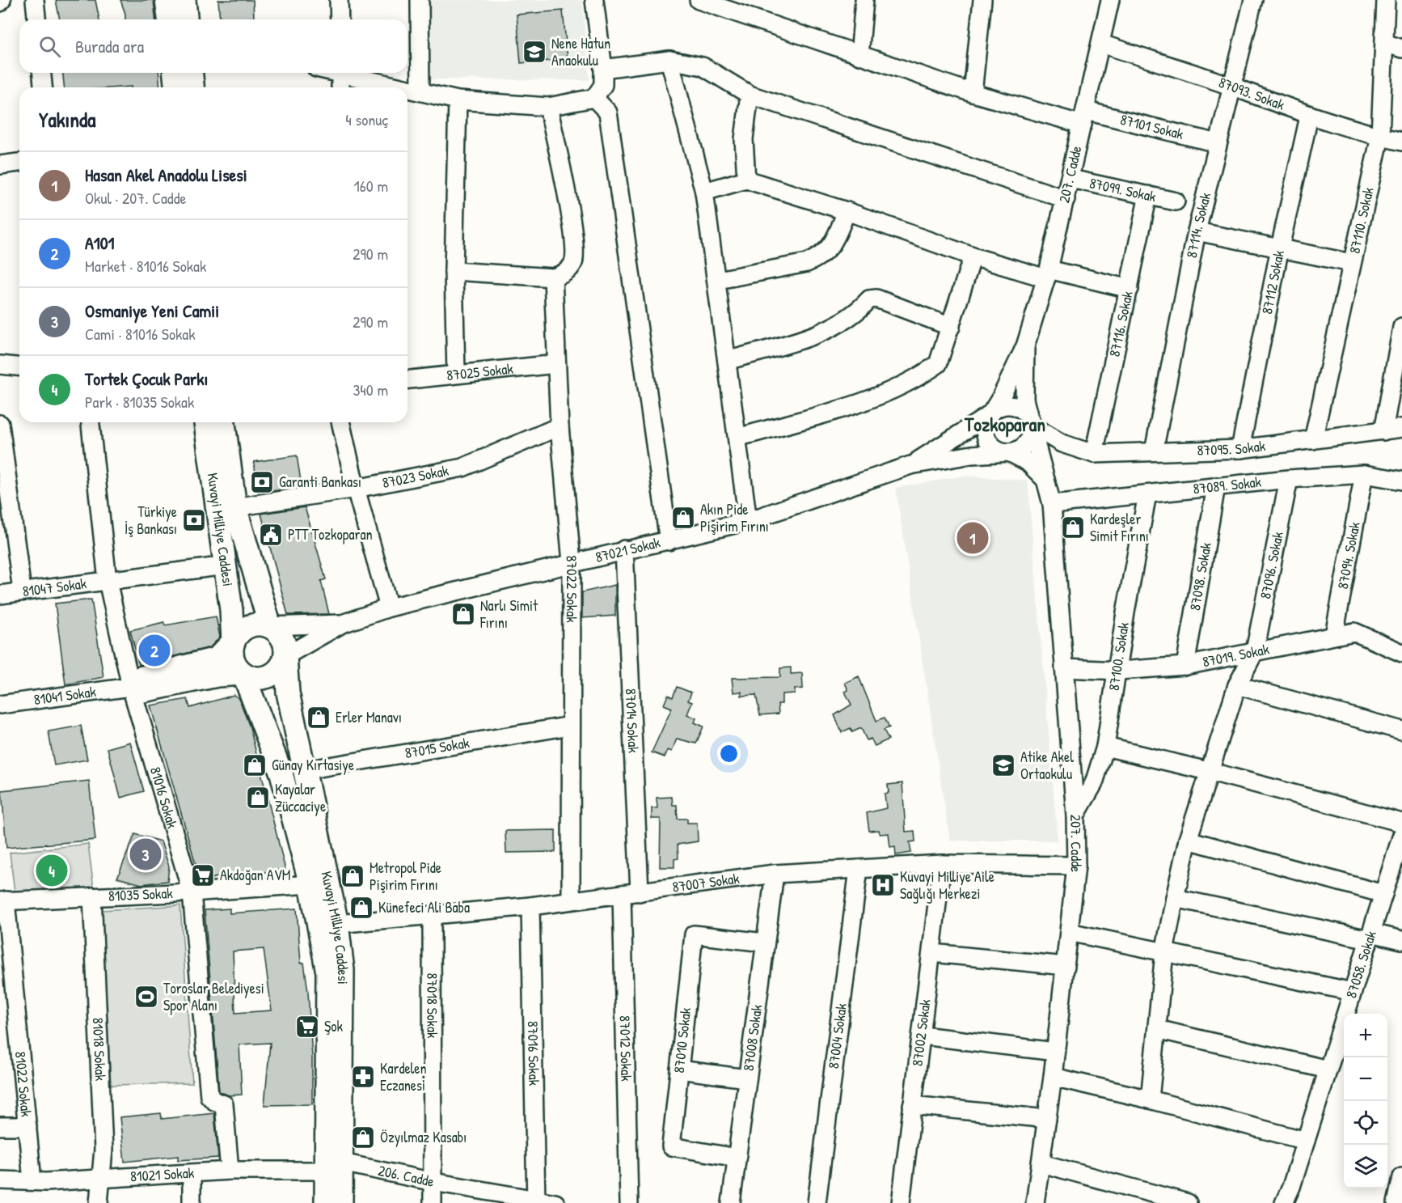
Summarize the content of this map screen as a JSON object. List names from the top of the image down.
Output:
{
  "streets": {
    "main road": ["Kuvayi Milliye Caddesi"],
    "street": [
      "87093. Sokak",
      "87101 Sokak",
      "207. Cadde",
      "87099. Sokak",
      "87110. Sokak",
      "87114. Sokak",
      "87112 Sokak",
      "87116. Sokak",
      "87025 Sokak",
      "87095. Sokak",
      "87023 Sokak",
      "87089. Sokak",
      "87021 Sokak",
      "87094. Sokak",
      "87096. Sokak",
      "87098. Sokak",
      "81047 Sokak",
      "87022 Sokak",
      "87019. Sokak",
      "87100. Sokak",
      "81041 Sokak",
      "87014 Sokak",
      "87015 Sokak",
      "81016 Sokak",
      "87007 Sokak",
      "81035 Sokak",
      "87058. Sokak",
      "87018 Sokak",
      "87002 Sokak",
      "87004 Sokak",
      "87008 Sokak",
      "87010 Sokak",
      "87012 Sokak",
      "81018 Sokak",
      "87016 Sokak",
      "81022 Sokak",
      "81021 Sokak",
      "206. Cadde"
    ]
  },
  "crossings": [
    ["87093. Sokak", "207. Cadde"],
    ["87093. Sokak", "87110. Sokak"],
    ["87093. Sokak", "87114. Sokak"],
    ["87093. Sokak", "87112 Sokak"],
    ["87101 Sokak", "207. Cadde"],
    ["87101 Sokak", "87114. Sokak"],
    ["207. Cadde", "87099. Sokak"],
    ["207. Cadde", "87095. Sokak"],
    ["207. Cadde", "87089. Sokak"],
    ["207. Cadde", "87019. Sokak"],
    ["207. Cadde", "87100. Sokak"],
    ["207. Cadde", "87007 Sokak"],
    ["87099. Sokak", "87116. Sokak"],
    ["87110. Sokak", "87095. Sokak"],
    ["87114. Sokak", "87095. Sokak"],
    ["87112 Sokak", "87095. Sokak"],
    ["87116. Sokak", "87095. Sokak"],
    ["87025 Sokak", "87022 Sokak"],
    ["87023 Sokak", "Kuvayi Milliye Caddesi"],
    ["87023 Sokak", "87022 Sokak"],
    ["87089. Sokak", "87094. Sokak"],
    ["87089. Sokak", "87096. Sokak"],
    ["87089. Sokak", "87098. Sokak"],
    ["87089. Sokak", "87100. Sokak"],
    ["Kuvayi Milliye Caddesi", "87021 Sokak"],
    ["Kuvayi Milliye Caddesi", "81047 Sokak"],
    ["Kuvayi Milliye Caddesi", "87015 Sokak"],
    ["Kuvayi Milliye Caddesi", "87007 Sokak"],
    ["Kuvayi Milliye Caddesi", "81035 Sokak"],
    ["Kuvayi Milliye Caddesi", "81021 Sokak"],
    ["Kuvayi Milliye Caddesi", "206. Cadde"],
    ["87021 Sokak", "87022 Sokak"],
    ["87021 Sokak", "87014 Sokak"],
    ["87094. Sokak", "87019. Sokak"],
    ["87096. Sokak", "87019. Sokak"],
    ["87098. Sokak", "87019. Sokak"],
    ["81047 Sokak", "81016 Sokak"],
    ["87022 Sokak", "87015 Sokak"],
    ["87022 Sokak", "87007 Sokak"],
    ["87019. Sokak", "87100. Sokak"],
    ["81041 Sokak", "81016 Sokak"],
    ["87014 Sokak", "87007 Sokak"],
    ["81016 Sokak", "81035 Sokak"],
    ["81016 Sokak", "81021 Sokak"],
    ["87007 Sokak", "87018 Sokak"],
    ["87007 Sokak", "87002 Sokak"],
    ["87007 Sokak", "87004 Sokak"],
    ["87007 Sokak", "87008 Sokak"],
    ["87007 Sokak", "87012 Sokak"],
    ["87007 Sokak", "87016 Sokak"],
    ["81035 Sokak", "81018 Sokak"],
    ["81035 Sokak", "81022 Sokak"],
    ["87018 Sokak", "206. Cadde"],
    ["87008 Sokak", "87010 Sokak"],
    ["81018 Sokak", "81021 Sokak"],
    ["87016 Sokak", "206. Cadde"],
    ["81022 Sokak", "81021 Sokak"],
    ["81021 Sokak", "206. Cadde"]
  ],
  "districts": ["Tozkoparan"],
  "places": {
    "school or university": ["Nene Hatun Anaokulu", "Atike Akel Ortaokulu"],
    "bank": ["Garanti Bankası", "Türkiye İş Bankası"],
    "shop": [
      "Akın Pide Pişirim Fırını",
      "Kardeşler Simit Fırını",
      "Narlı Simit Fırını",
      "Erler Manavı",
      "Günay Kırtasiye",
      "Kayalar Züccaciye",
      "Metropol Pide Pişirim Fırını",
      "Künefeci Ali Baba",
      "Özyılmaz Kasabı"
    ],
    "public building": ["PTT Tozkoparan"],
    "supermarket": ["Akdoğan AVM", "Şok"],
    "hospital": ["Kuvayi Milliye Aile Sağlığı Merkezi"],
    "sports": ["Toroslar Belediyesi Spor Alanı"],
    "pharmacy": ["Kardelen Eczanesi"]
  },
  "page": {
    "search": "Burada ara",
    "heading": ["Yakında", "4 sonuç"],
    "list": [
      {
        "mark": "1",
        "name": "Hasan Akel Anadolu Lisesi",
        "note": "Okul · 207. Cadde",
        "value": "160 m"
      },
      {
        "mark": "2",
        "name": "A101",
        "note": "Market · 81016 Sokak",
        "value": "290 m"
      },
      {
        "mark": "3",
        "name": "Osmaniye Yeni Camii",
        "note": "Cami · 81016 Sokak",
        "value": "290 m"
      },
      {
        "mark": "4",
        "name": "Tortek Çocuk Parkı",
        "note": "Park · 81035 Sokak",
        "value": "340 m"
      }
    ],
    "pins": [
      "1",
      "2",
      "3",
      "4"
    ],
    "map_buttons": ["+", "−"]
  }
}
